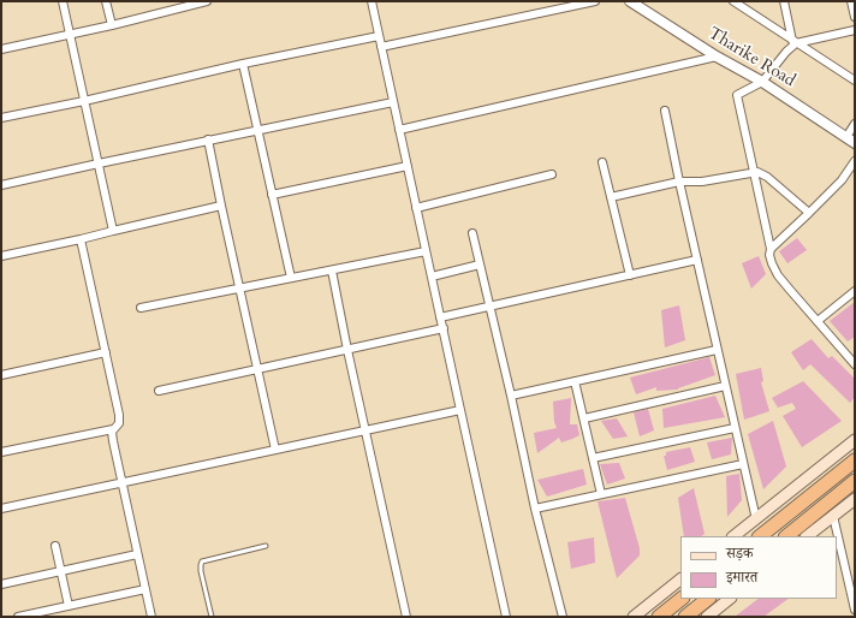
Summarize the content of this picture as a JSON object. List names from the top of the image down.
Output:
{
  "streets": {
    "street": ["Tharike Road"]
  },
  "legend": ["सड़क", "इमारत"]
}
